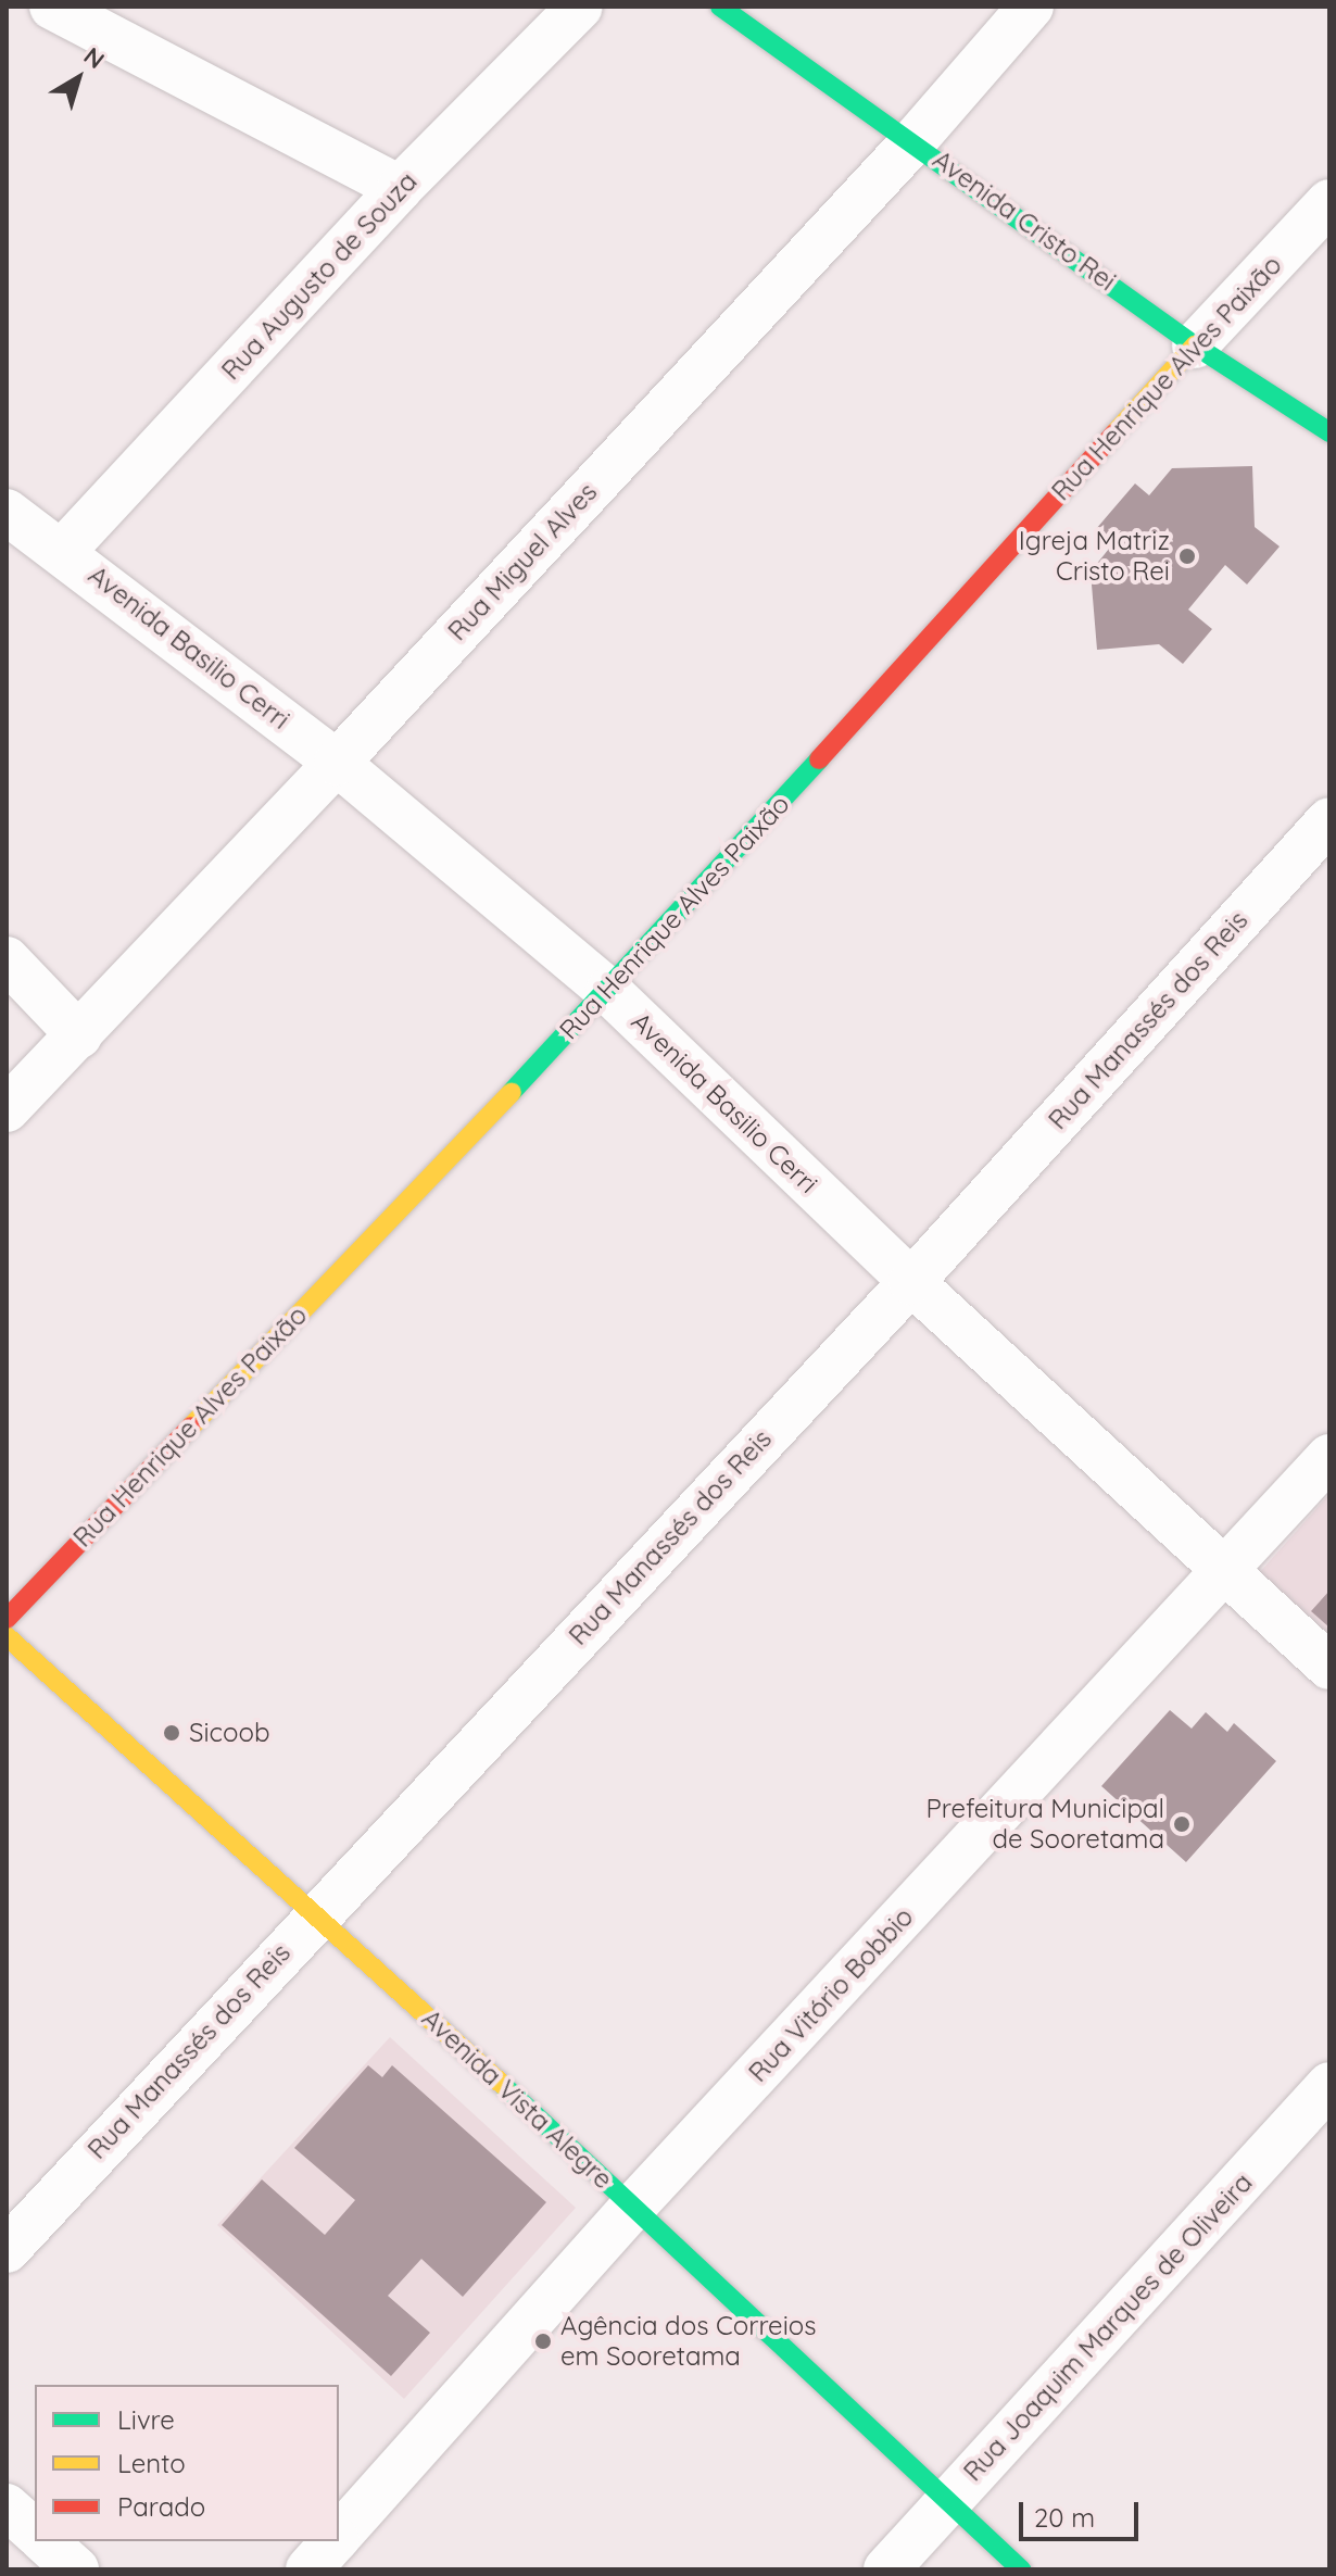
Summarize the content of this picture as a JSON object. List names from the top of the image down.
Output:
{
  "streets": {
    "street": [
      "Avenida Cristo Rei",
      "Rua Augusto de Souza",
      "Rua Henrique Alves Paixão",
      "Rua Miguel Alves",
      "Avenida Basilio Cerri",
      "Rua Manassés dos Reis",
      "Rua Vitório Bobbio",
      "Avenida Vista Alegre",
      "Rua Joaquim Marques de Oliveira"
    ]
  },
  "crossings": [
    ["Avenida Cristo Rei", "Rua Henrique Alves Paixão"],
    ["Avenida Cristo Rei", "Rua Miguel Alves"],
    ["Rua Augusto de Souza", "Avenida Basilio Cerri"],
    ["Rua Henrique Alves Paixão", "Avenida Basilio Cerri"],
    ["Rua Miguel Alves", "Avenida Basilio Cerri"],
    ["Avenida Basilio Cerri", "Rua Manassés dos Reis"],
    ["Avenida Basilio Cerri", "Rua Vitório Bobbio"],
    ["Rua Manassés dos Reis", "Avenida Vista Alegre"],
    ["Rua Vitório Bobbio", "Avenida Vista Alegre"],
    ["Avenida Vista Alegre", "Rua Joaquim Marques de Oliveira"]
  ],
  "places": [
    "Igreja Matriz Cristo Rei",
    "Sicoob",
    "Prefeitura Municipal de Sooretama",
    "Agência dos Correios em Sooretama"
  ],
  "legend": ["Livre", "Lento", "Parado"],
  "scale_bar": "20 m",
  "north": "top right"
}
